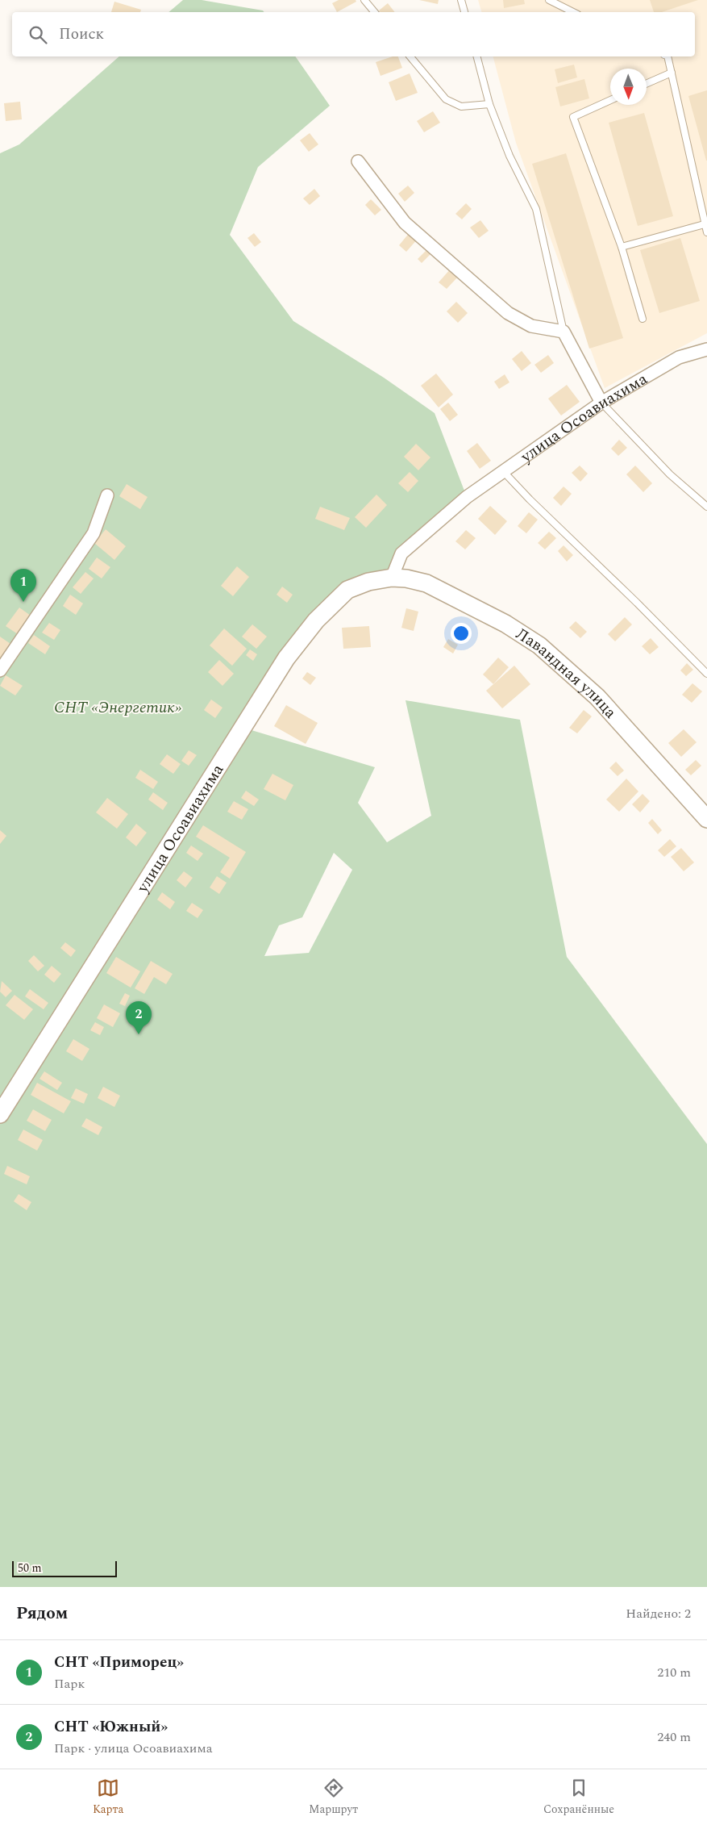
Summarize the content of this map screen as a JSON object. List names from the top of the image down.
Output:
{
  "streets": {
    "street": ["улица Осоавиахима", "Лавандная улица"]
  },
  "crossings": [
    ["улица Осоавиахима", "Лавандная улица"]
  ],
  "parks": ["СНТ «Энергетик»"],
  "scale_bar": "50 m",
  "north": "bottom",
  "page": {
    "search": "Поиск",
    "pins": ["1", "2"],
    "scale": "50 m",
    "heading": ["Рядом", "Найдено: 2"],
    "list": [
      {
        "mark": "1",
        "name": "СНТ «Приморец»",
        "note": "Парк",
        "value": "210 m"
      },
      {
        "mark": "2",
        "name": "СНТ «Южный»",
        "note": "Парк · улица Осоавиахима",
        "value": "240 m"
      }
    ],
    "nav": ["Карта", "Маршрут", "Сохранённые"]
  }
}
